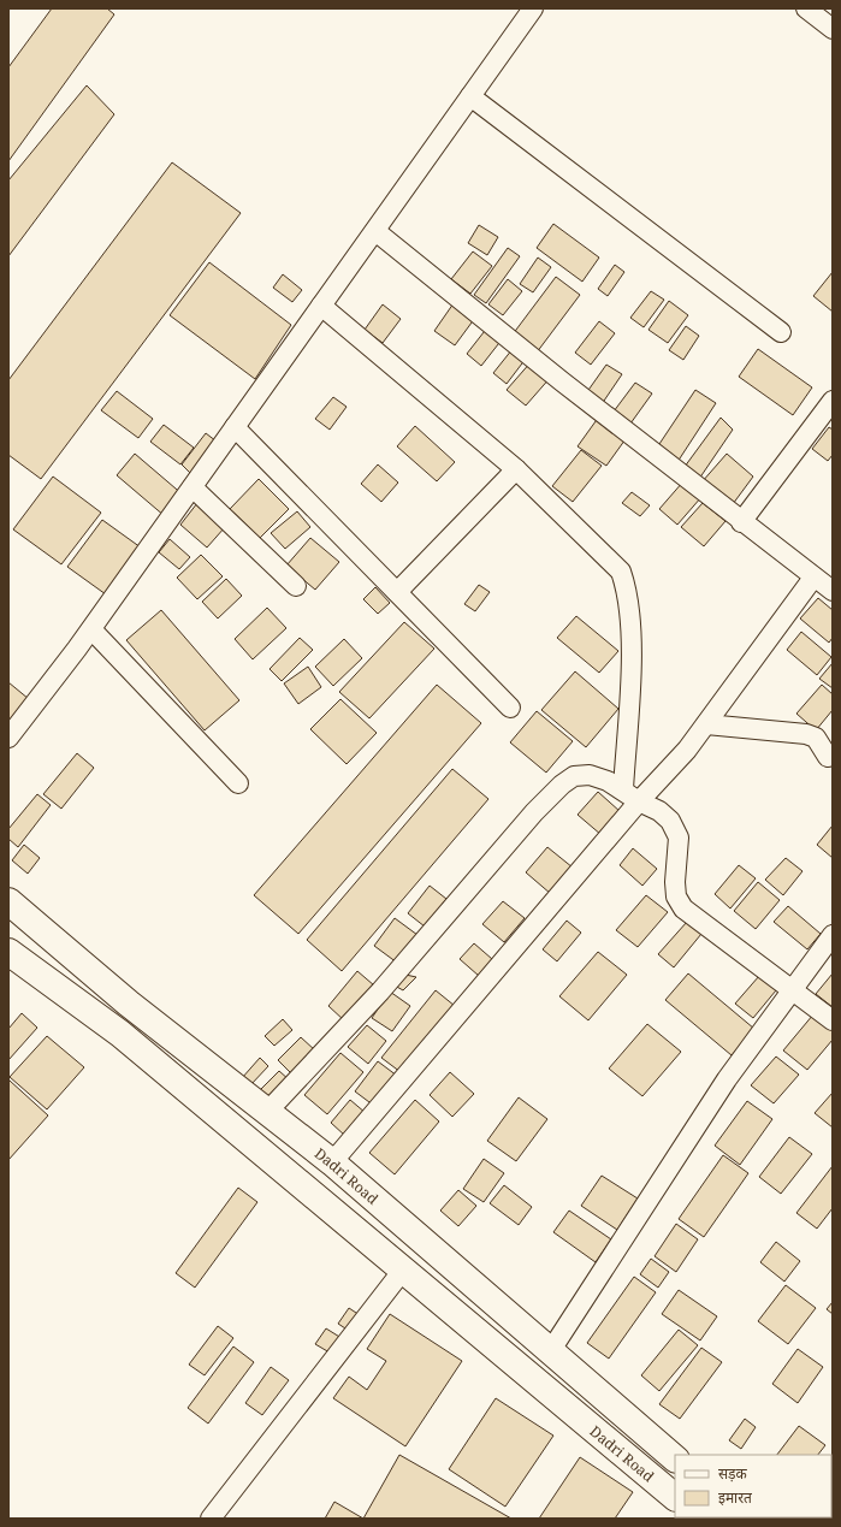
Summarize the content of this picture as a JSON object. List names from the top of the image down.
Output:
{
  "streets": {
    "main road": ["Dadri Road"]
  },
  "legend": ["सड़क", "इमारत"]
}
